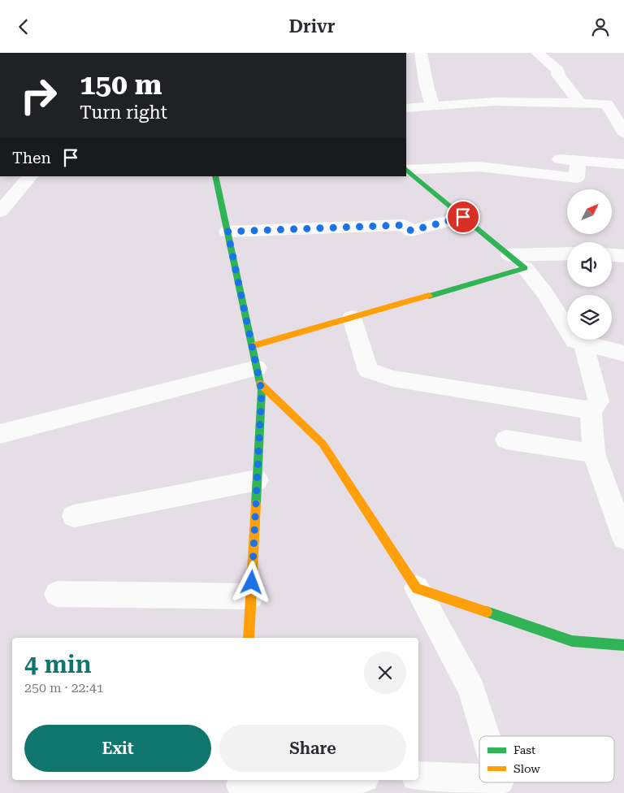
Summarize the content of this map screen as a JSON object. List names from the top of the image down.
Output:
{
  "legend": ["Fast", "Slow"],
  "north": "top right",
  "page": {
    "header": "Drivr",
    "turn": ["150 m", "Turn right"],
    "then": "Then",
    "heading": ["4 min", "250 m · 22:41"],
    "buttons": ["Exit", "Share"]
  }
}
